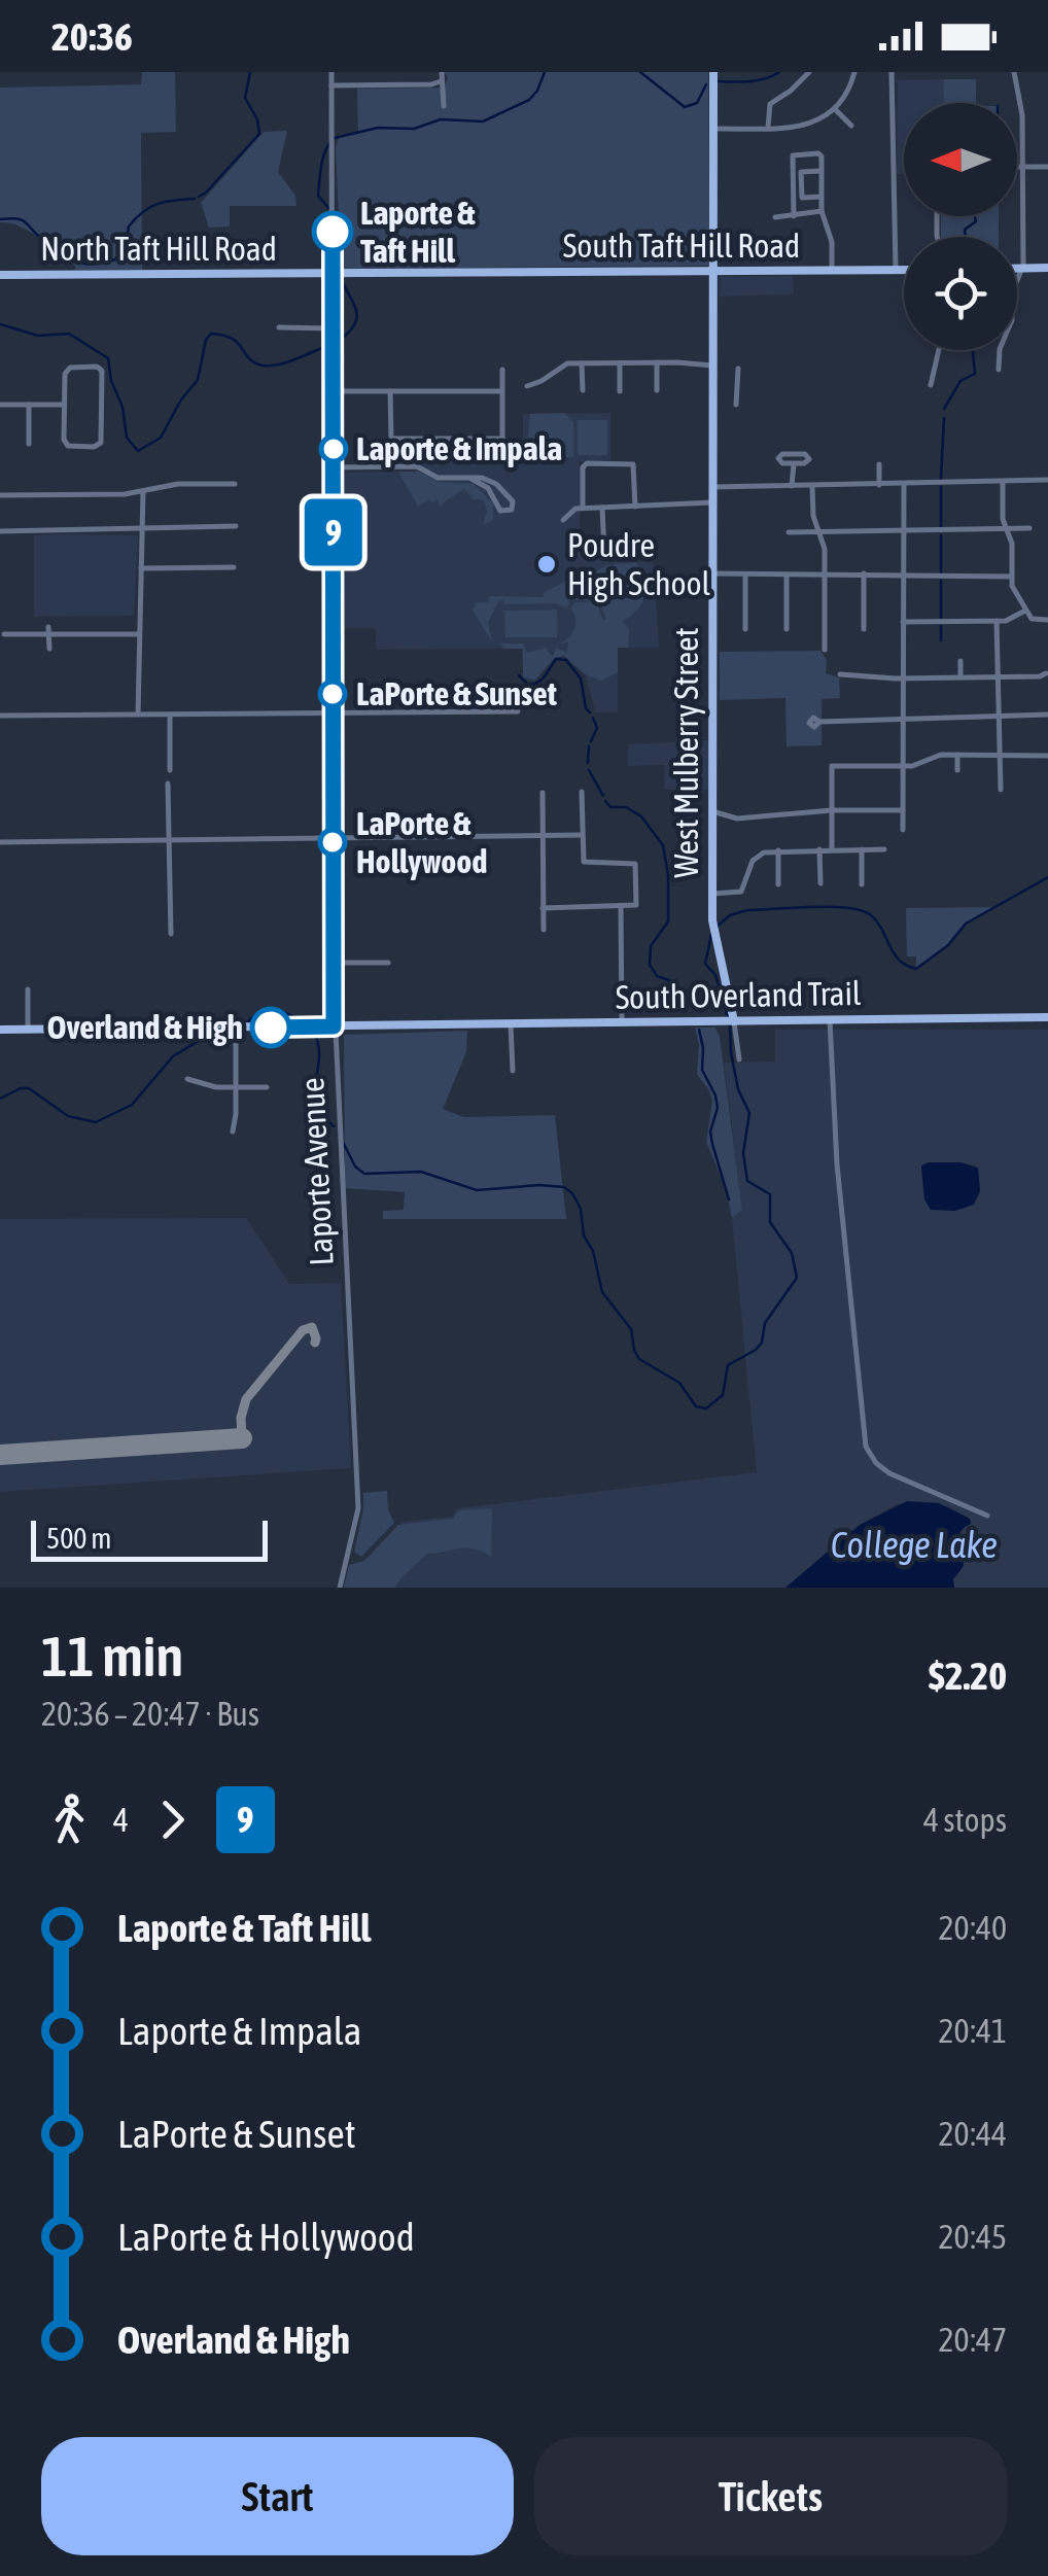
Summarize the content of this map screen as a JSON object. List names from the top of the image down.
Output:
{
  "streets": {
    "main road": [
      "South Taft Hill Road",
      "North Taft Hill Road",
      "West Mulberry Street",
      "South Overland Trail"
    ],
    "street": ["Laporte Avenue"]
  },
  "crossings": [
    ["South Taft Hill Road", "North Taft Hill Road"],
    ["South Taft Hill Road", "West Mulberry Street"],
    ["North Taft Hill Road", "Laporte Avenue"],
    ["West Mulberry Street", "South Overland Trail"],
    ["South Overland Trail", "Laporte Avenue"]
  ],
  "water": ["College Lake"],
  "places": [
    "Laporte & Taft Hill",
    "Laporte & Impala",
    "Poudre High School",
    "LaPorte & Sunset",
    "LaPorte & Hollywood",
    "Overland & High"
  ],
  "lines": ["bus line 9"],
  "scale_bar": "500 m",
  "north": "left",
  "page": {
    "status": "20:36",
    "on_map": "9",
    "scale": "500 m",
    "heading": ["11 min", "20:36 – 20:47 · Bus", "$2.20"],
    "legs": ["4", "9", "4 stops"],
    "list": [
      {
        "name": "Laporte & Taft Hill",
        "value": "20:40"
      },
      {
        "name": "Laporte & Impala",
        "value": "20:41"
      },
      {
        "name": "LaPorte & Sunset",
        "value": "20:44"
      },
      {
        "name": "LaPorte & Hollywood",
        "value": "20:45"
      },
      {
        "name": "Overland & High",
        "value": "20:47"
      }
    ],
    "buttons": ["Start", "Tickets"]
  }
}
